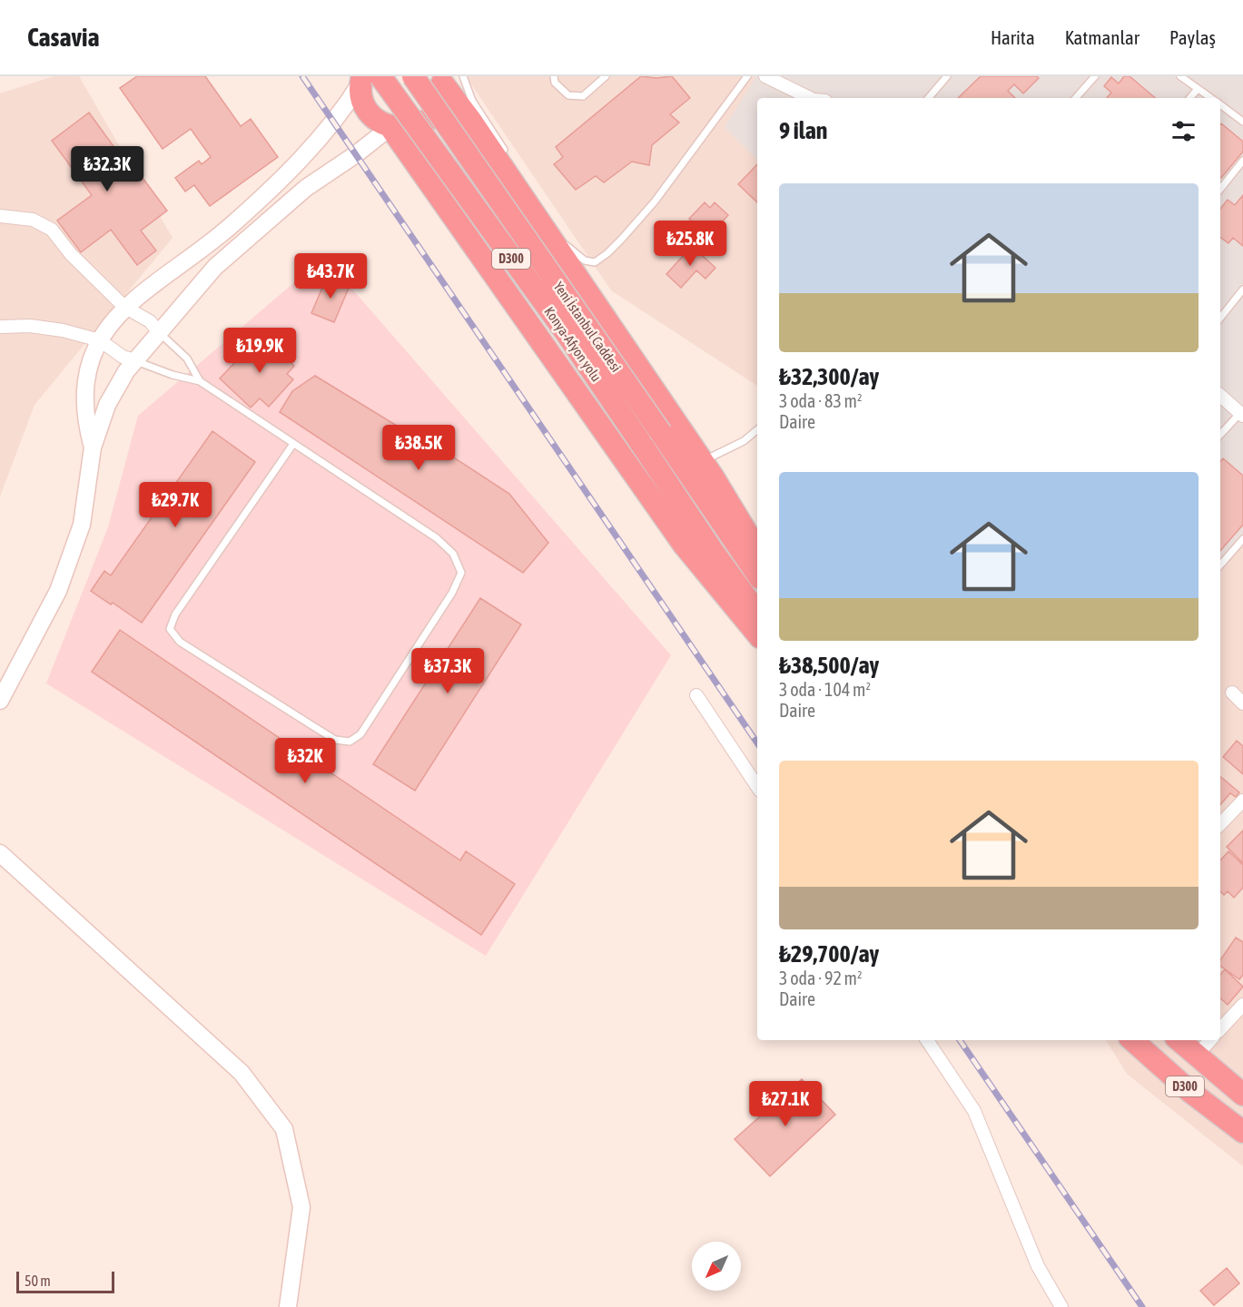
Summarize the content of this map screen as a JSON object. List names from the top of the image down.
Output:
{
  "streets": {
    "highway": ["D300", "Yeni İstanbul Caddesi", "Konya-Afyon yolu"]
  },
  "scale_bar": "50 m",
  "north": "bottom left",
  "page": {
    "header": "Casavia",
    "nav": ["Harita", "Katmanlar", "Paylaş"],
    "heading": "9 ilan",
    "price": [
      "₺32.3K",
      "₺25.8K",
      "₺43.7K",
      "₺19.9K",
      "₺38.5K",
      "₺29.7K",
      "₺37.3K",
      "₺32K",
      "₺27.1K"
    ],
    "list": [
      {
        "name": "₺32,300/ay",
        "note": "3 oda · 83 m² · Daire"
      },
      {
        "name": "₺38,500/ay",
        "note": "3 oda · 104 m² · Daire"
      },
      {
        "name": "₺29,700/ay",
        "note": "3 oda · 92 m² · Daire"
      }
    ],
    "scale": "50 m"
  }
}
